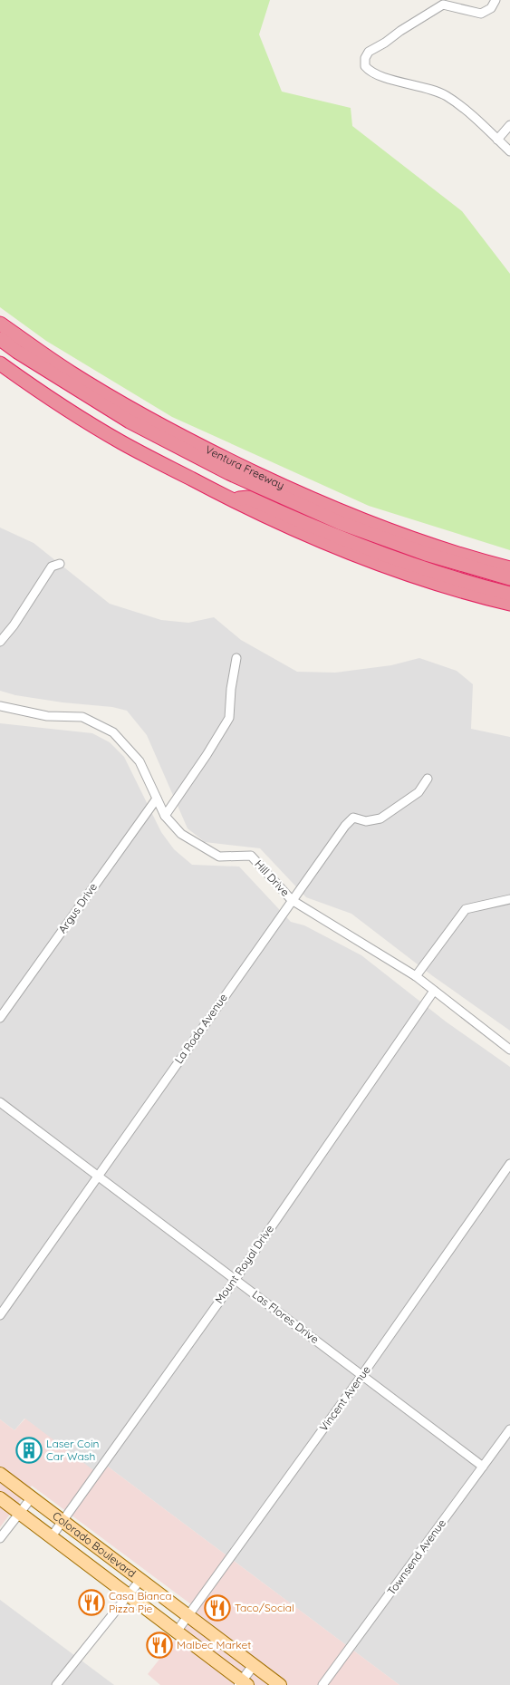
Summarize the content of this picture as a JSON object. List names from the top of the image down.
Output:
{
  "streets": {
    "highway": ["Ventura Freeway"],
    "main road": ["Colorado Boulevard"],
    "street": [
      "Hill Drive",
      "Argus Drive",
      "La Roda Avenue",
      "Mount Royal Drive",
      "Las Flores Drive",
      "Vincent Avenue",
      "Townsend Avenue"
    ]
  },
  "crossings": [
    ["Hill Drive", "Argus Drive"],
    ["Hill Drive", "La Roda Avenue"],
    ["Hill Drive", "Mount Royal Drive"],
    ["La Roda Avenue", "Las Flores Drive"],
    ["Mount Royal Drive", "Las Flores Drive"],
    ["Mount Royal Drive", "Colorado Boulevard"],
    ["Las Flores Drive", "Vincent Avenue"],
    ["Las Flores Drive", "Townsend Avenue"],
    ["Vincent Avenue", "Colorado Boulevard"]
  ],
  "places": {
    "building": ["Laser Coin Car Wash"],
    "restaurant": ["Casa Bianca Pizza Pie", "Taco/Social", "Malbec Market"]
  }
}
